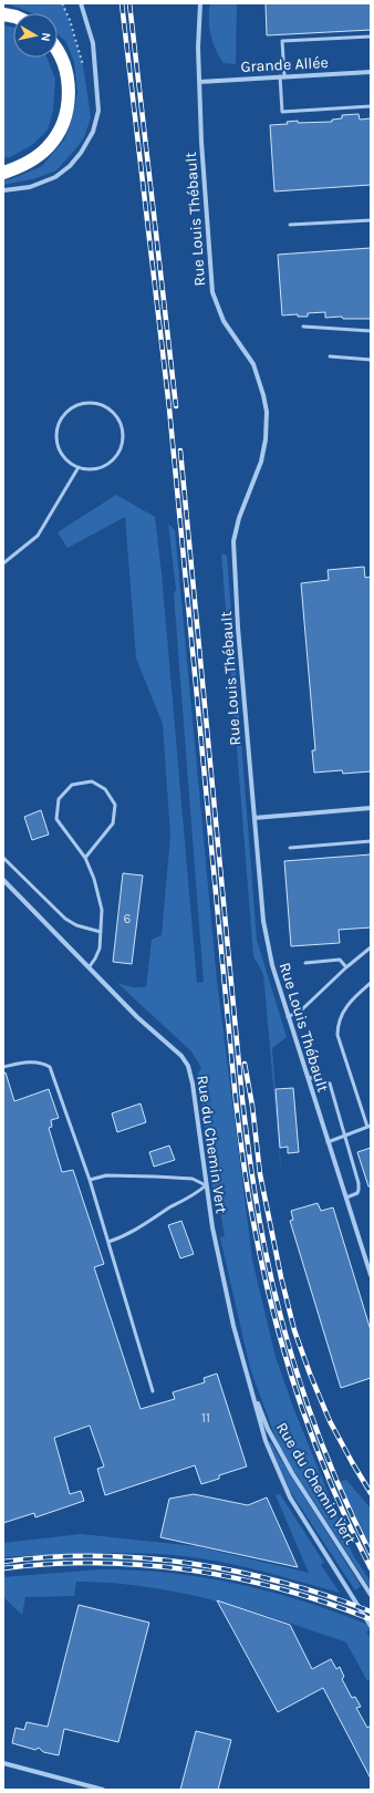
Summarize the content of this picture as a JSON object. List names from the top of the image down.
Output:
{
  "streets": {
    "street": ["Grande Allée", "Rue Louis Thébault", "Rue du Chemin Vert"]
  },
  "crossings": [
    ["Grande Allée", "Rue Louis Thébault"]
  ],
  "house_numbers": ["6", "11"],
  "north": "right"
}
